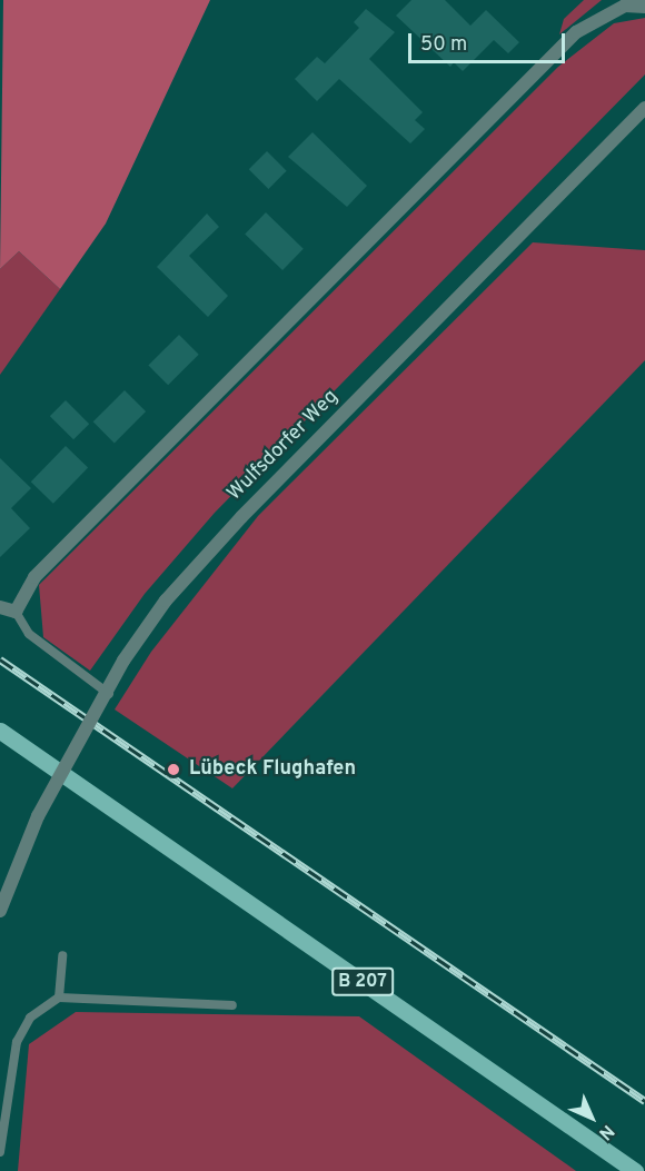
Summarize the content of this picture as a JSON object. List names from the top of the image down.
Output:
{
  "streets": {
    "main road": ["B 207"],
    "street": ["Wulfsdorfer Weg"]
  },
  "places": ["Lübeck Flughafen"],
  "scale_bar": "50 m",
  "north": "bottom right"
}
